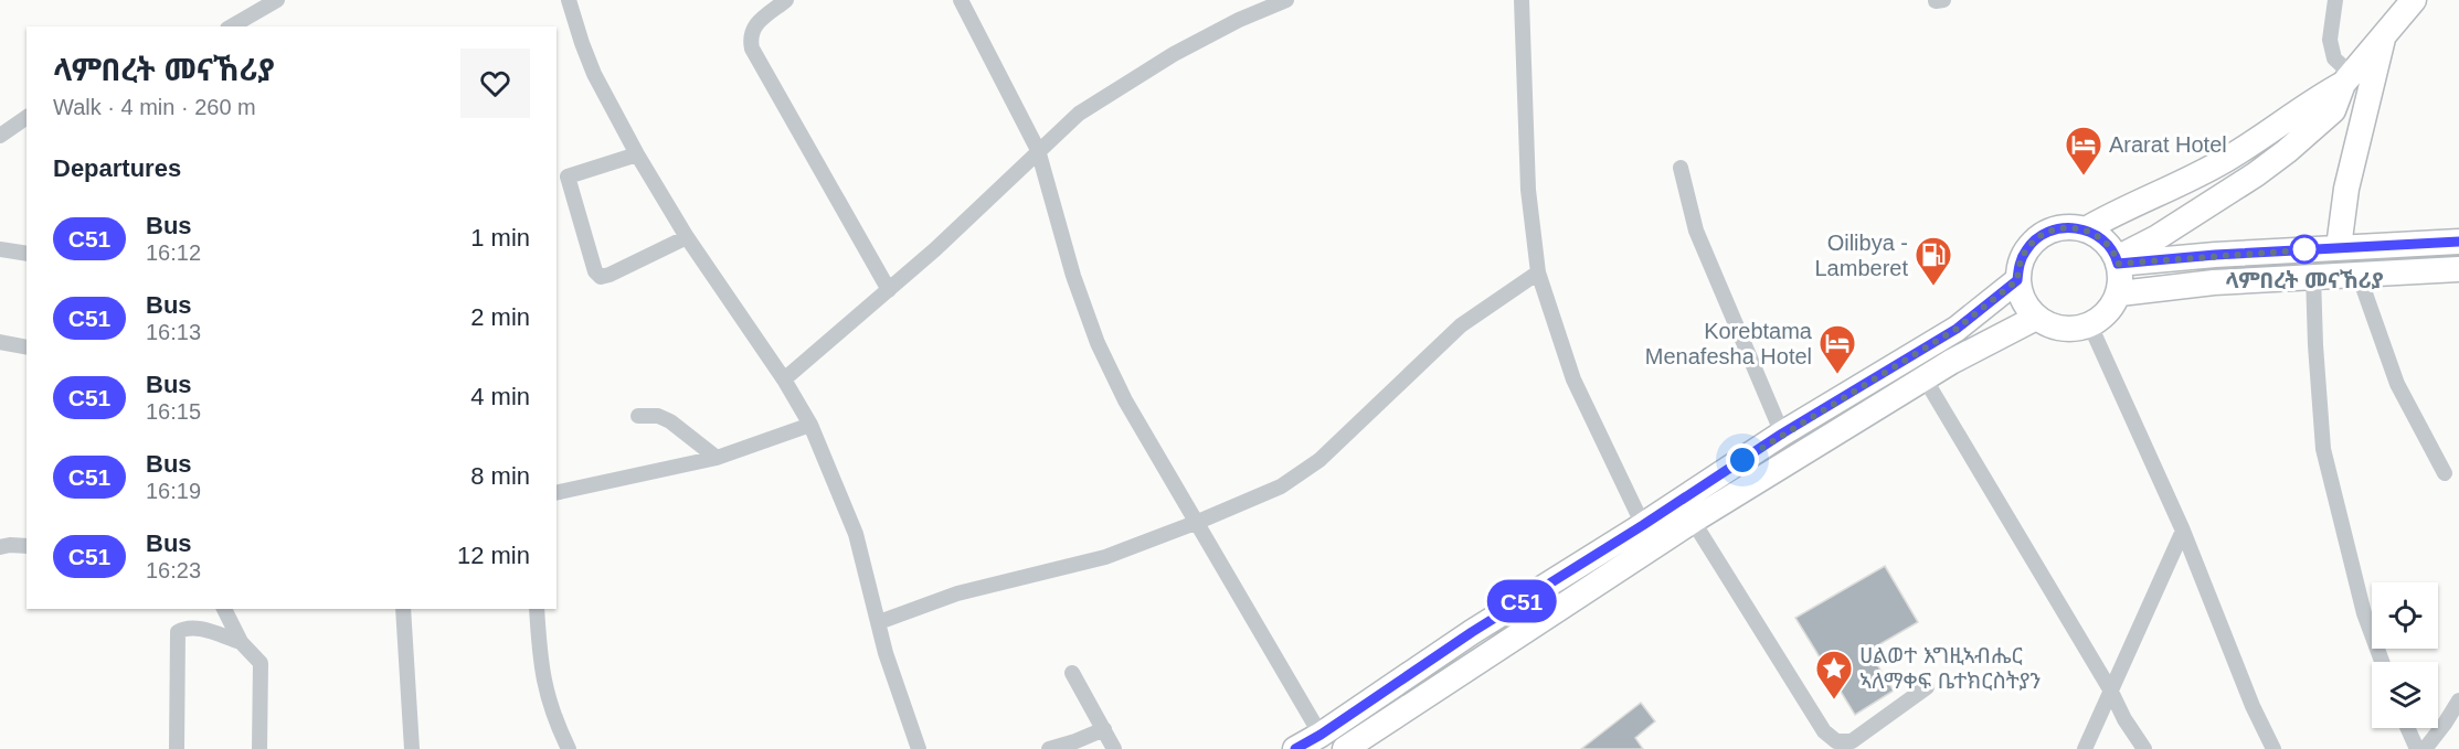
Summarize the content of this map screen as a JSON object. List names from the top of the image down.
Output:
{
  "places": {
    "hotel": ["Ararat Hotel", "Korebtama Menafesha Hotel"],
    "other": ["ላምበረት መናኸሪያ"],
    "fuel station": ["Oilibya - Lamberet"],
    "place": ["ሀልወተ እግዚኣብሔር ኣለማቀፍ ቤተክርስትያን"]
  },
  "lines": ["bus line C51"],
  "page": {
    "on_map": "C51",
    "heading": [
      ["ላምበረት መናኸሪያ", "Walk · 4 min · 260 m"],
      "Departures"
    ],
    "list": [
      {
        "mark": "C51",
        "name": "Bus",
        "note": "16:12",
        "value": "1 min"
      },
      {
        "mark": "C51",
        "name": "Bus",
        "note": "16:13",
        "value": "2 min"
      },
      {
        "mark": "C51",
        "name": "Bus",
        "note": "16:15",
        "value": "4 min"
      },
      {
        "mark": "C51",
        "name": "Bus",
        "note": "16:19",
        "value": "8 min"
      },
      {
        "mark": "C51",
        "name": "Bus",
        "note": "16:23",
        "value": "12 min"
      }
    ]
  }
}
